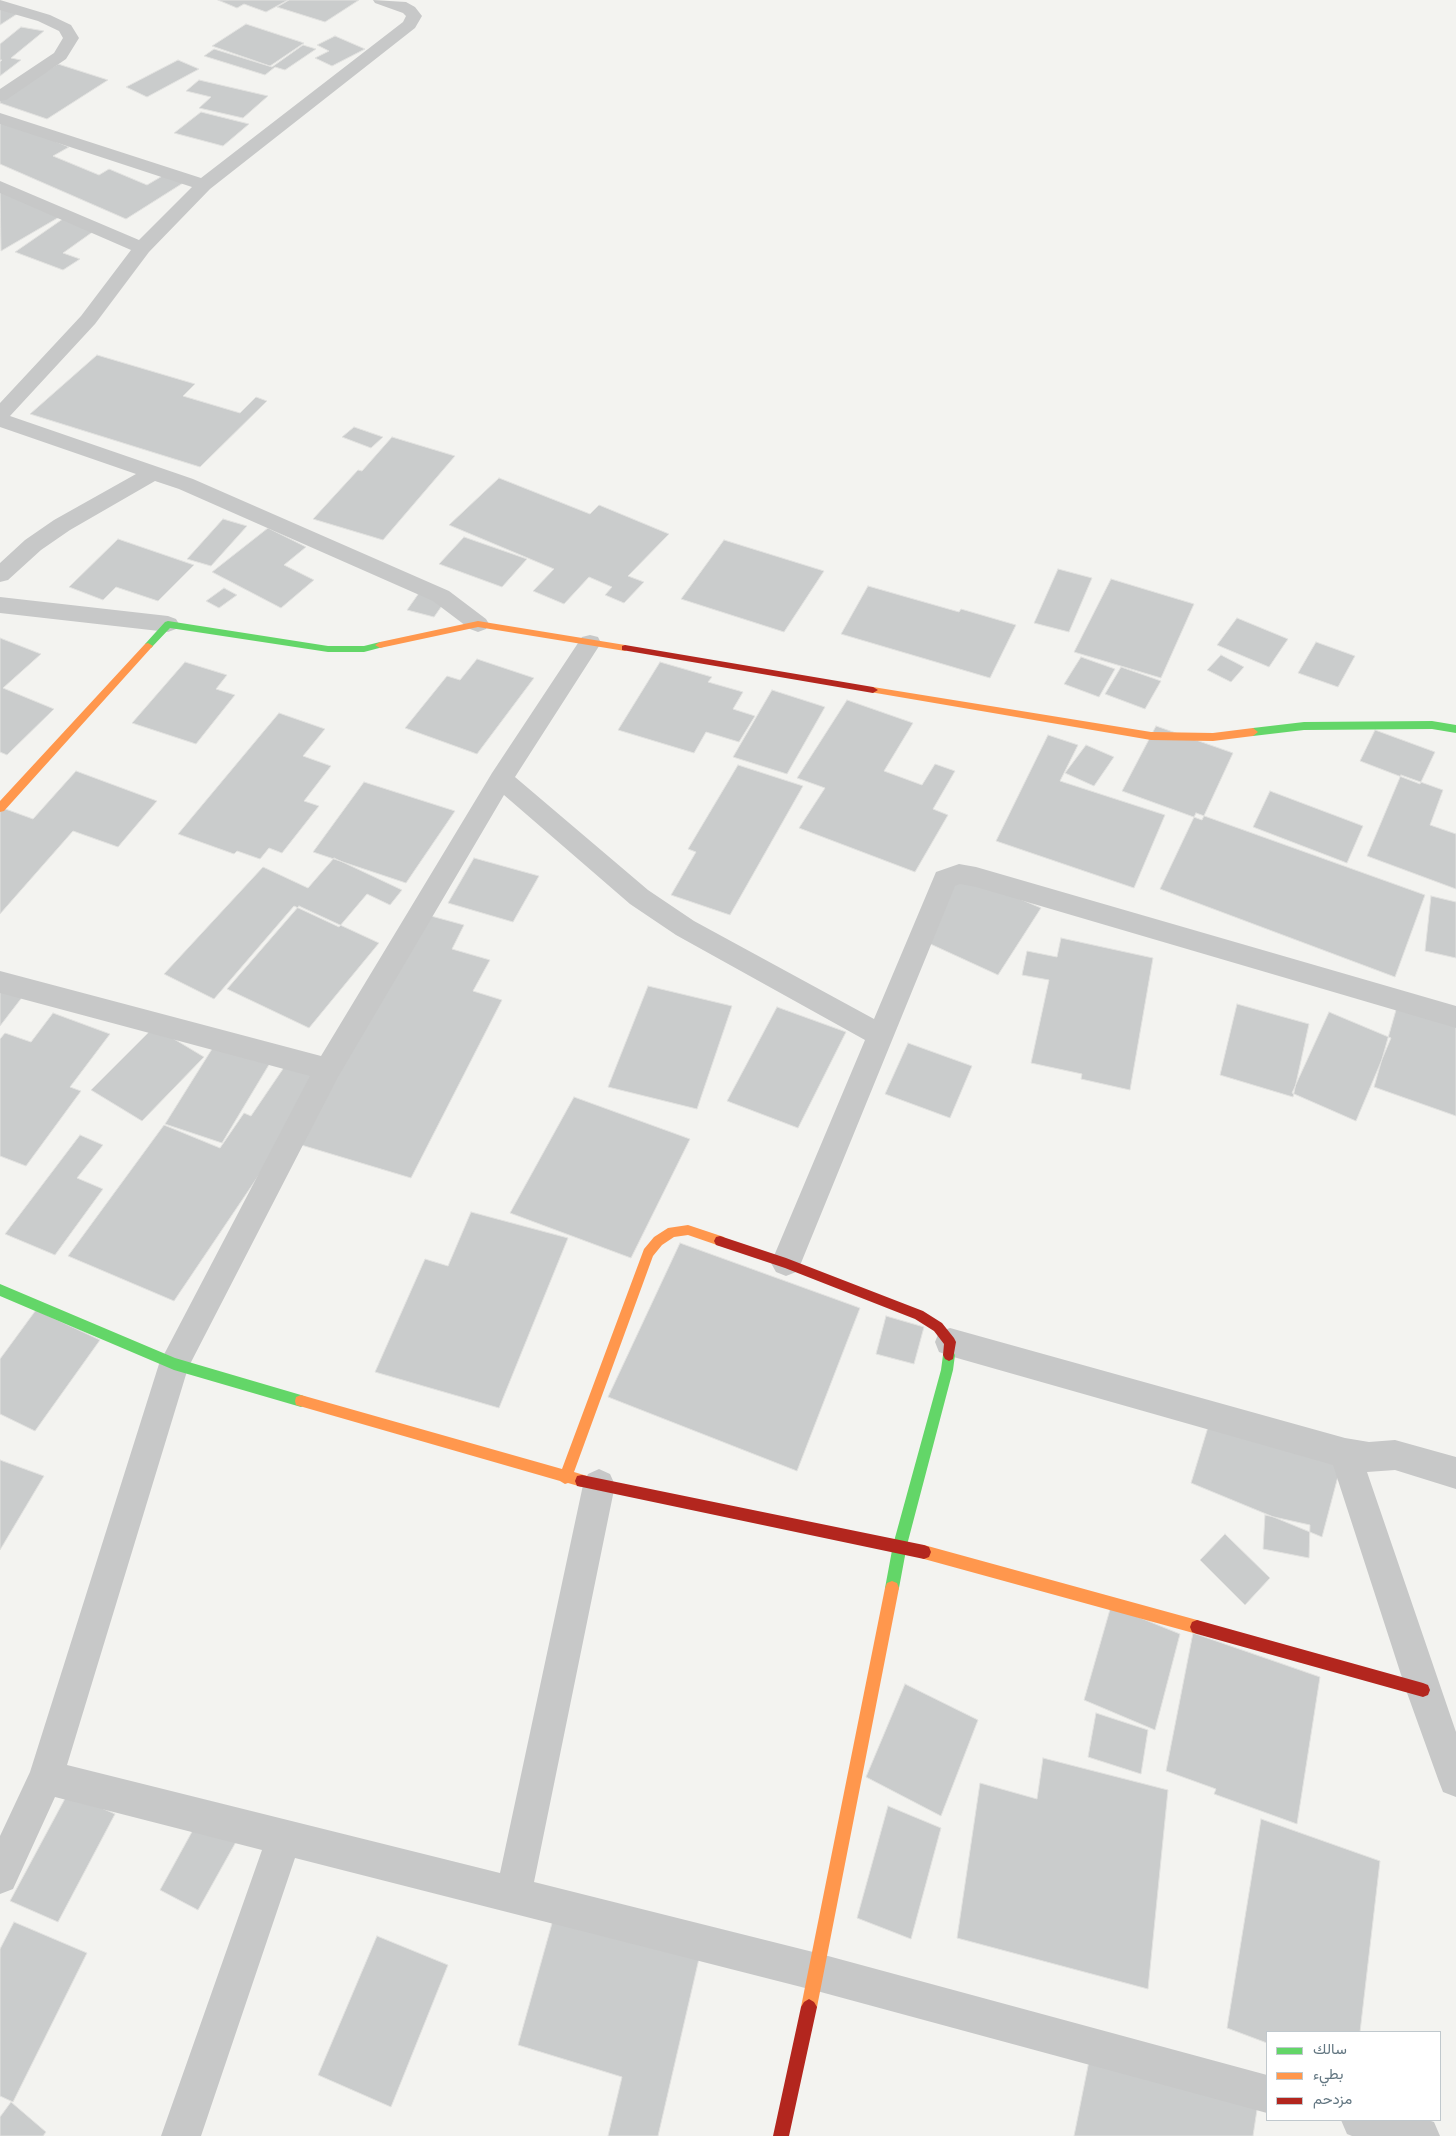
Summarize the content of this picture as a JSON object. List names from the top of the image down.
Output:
{
  "legend": ["سالك", "بطيء", "مزدحم"]
}
